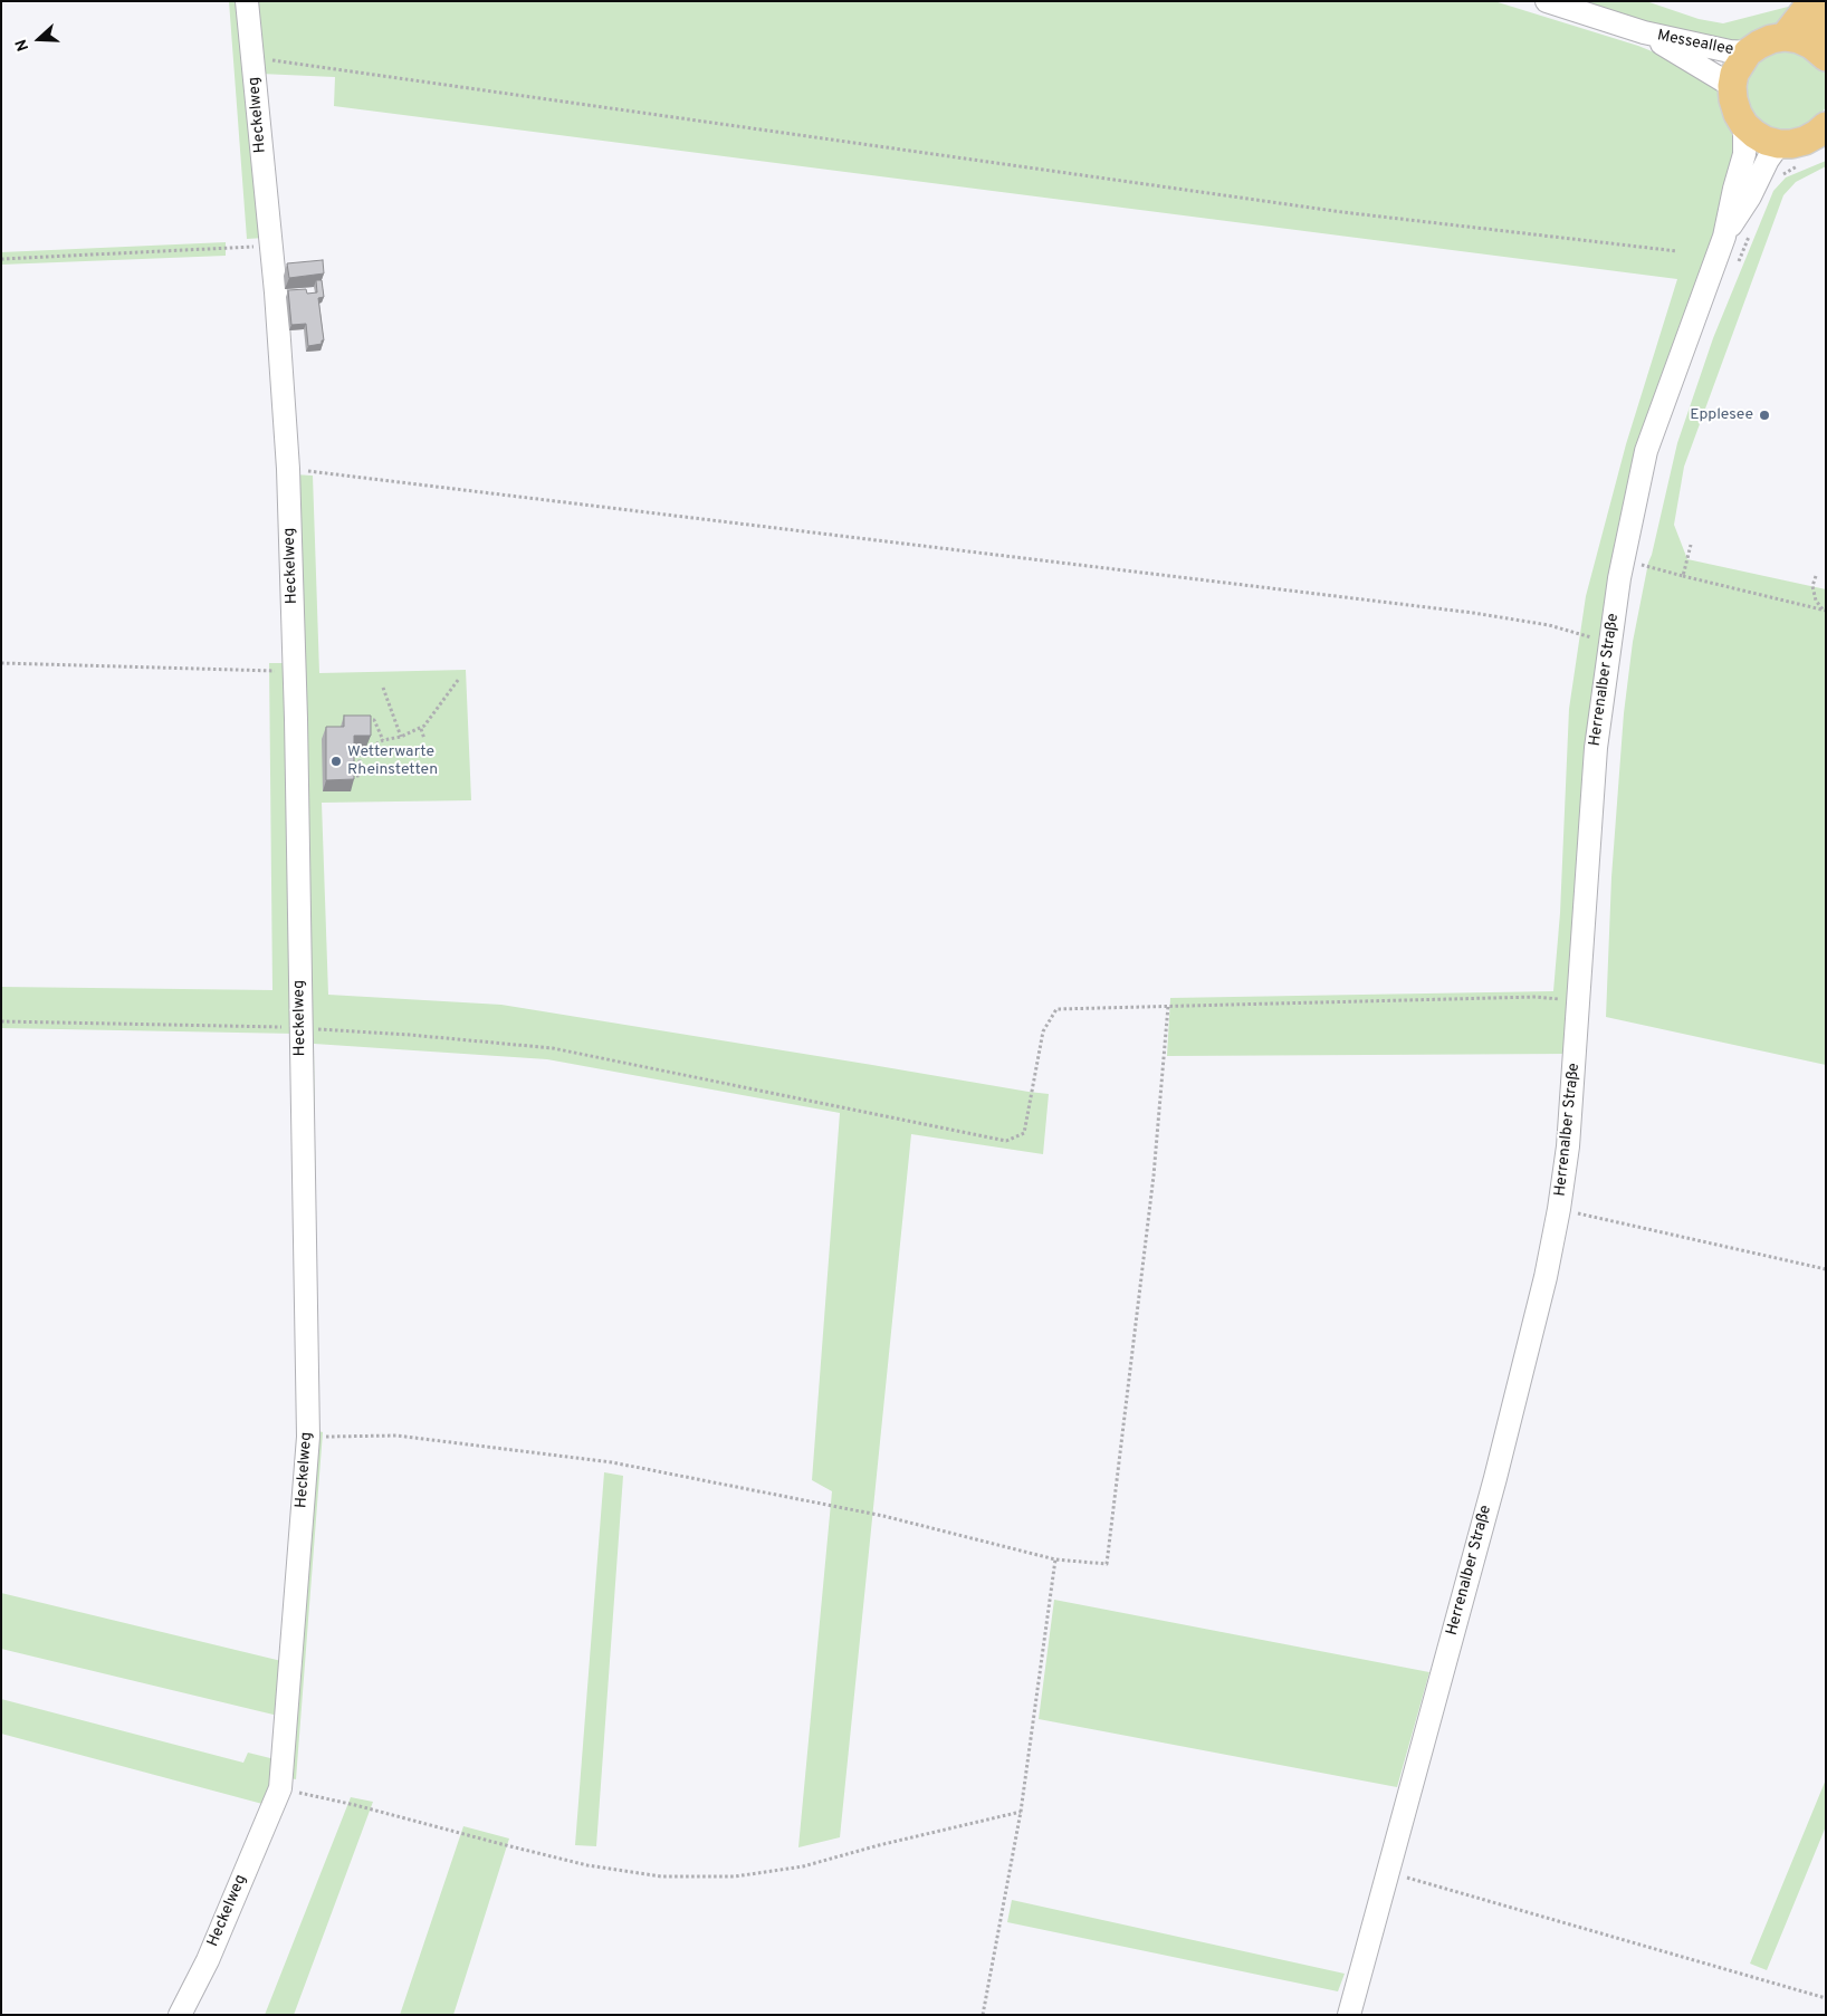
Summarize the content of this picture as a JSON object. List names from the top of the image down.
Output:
{
  "streets": {
    "street": ["Messeallee", "Heckelweg", "Herrenalber Straße"]
  },
  "places": ["Epplesee", "Wetterwarte Rheinstetten"],
  "north": "left"
}
